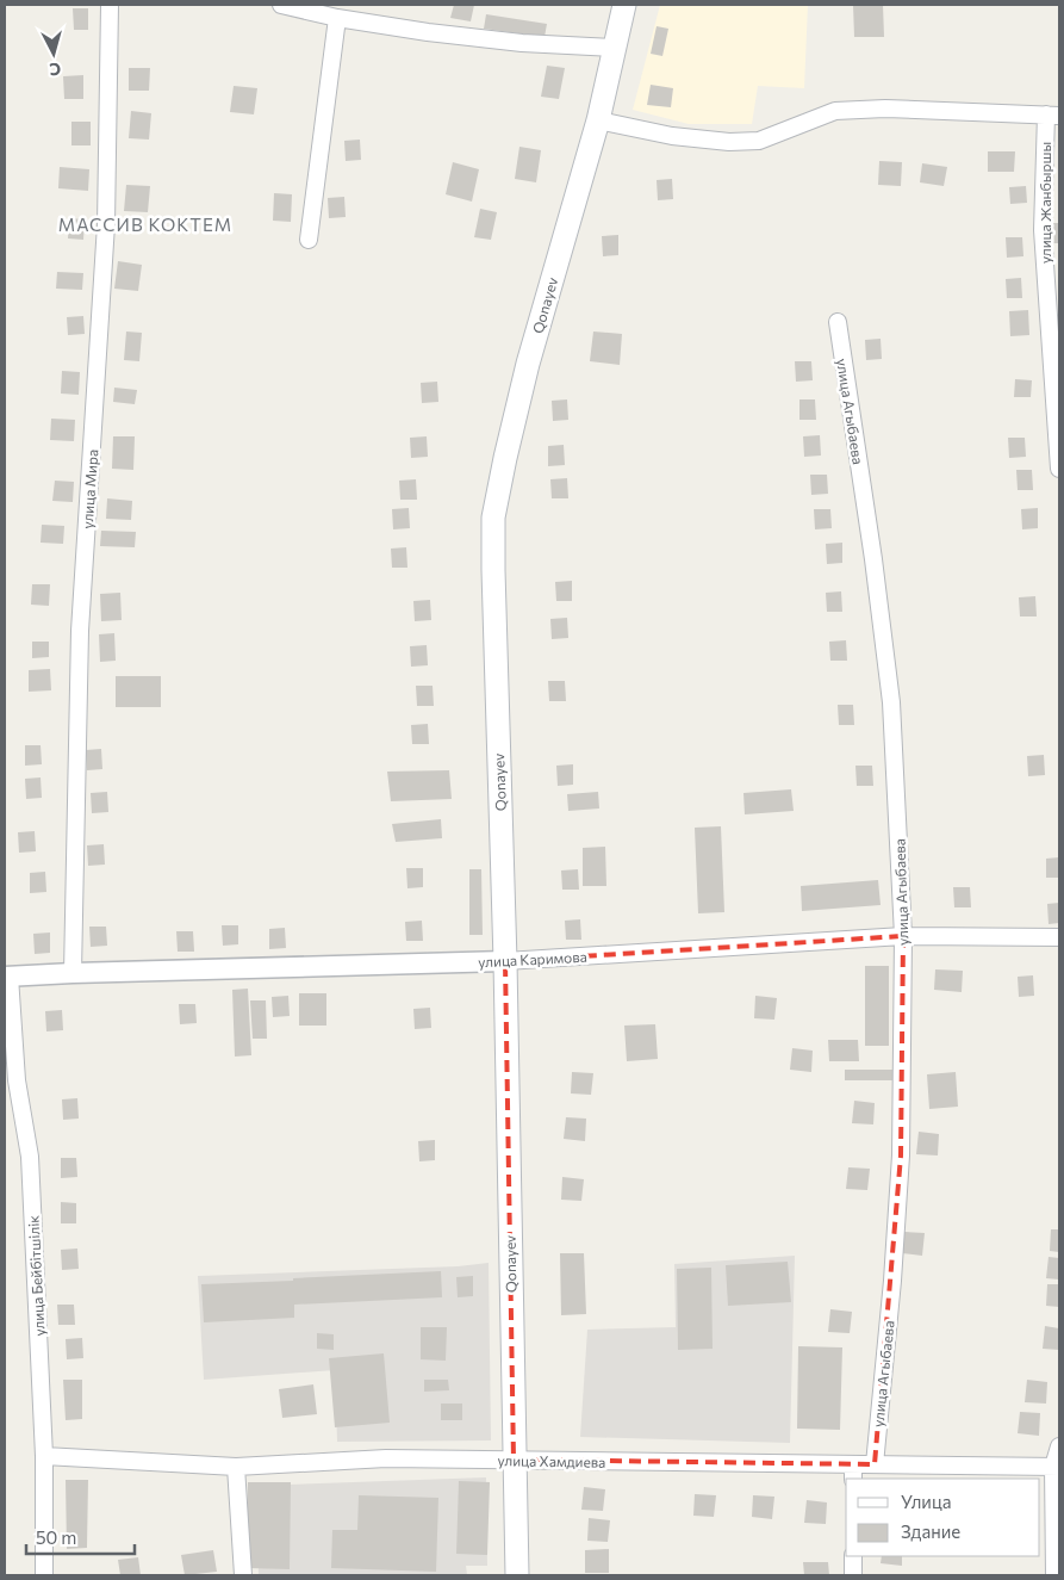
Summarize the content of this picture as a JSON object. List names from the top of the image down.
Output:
{
  "streets": {
    "main road": ["Qonayev"],
    "street": [
      "улица Жанбыршы",
      "улица Агыбаева",
      "улица Мира",
      "улица Каримова",
      "улица Бейбітшілік",
      "улица Хамдиева"
    ]
  },
  "crossings": [
    ["Qonayev", "улица Каримова"],
    ["Qonayev", "улица Хамдиева"],
    ["улица Агыбаева", "улица Каримова"],
    ["улица Агыбаева", "улица Хамдиева"],
    ["улица Мира", "улица Каримова"],
    ["улица Каримова", "улица Бейбітшілік"],
    ["улица Бейбітшілік", "улица Хамдиева"]
  ],
  "districts": ["МАССИВ КОКТЕМ"],
  "legend": ["Улица", "Здание"],
  "scale_bar": "50 m",
  "north": "bottom"
}
